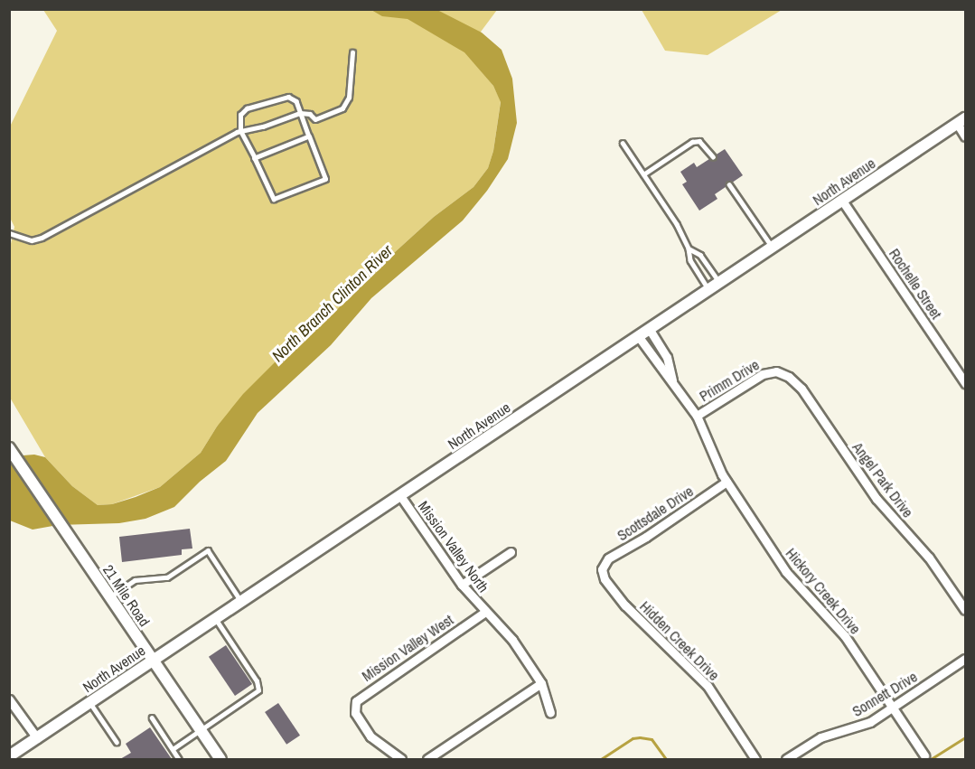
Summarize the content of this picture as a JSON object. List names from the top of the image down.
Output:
{
  "streets": {
    "street": [
      "North Avenue",
      "Rochelle Street",
      "Primm Drive",
      "Angel Park Drive",
      "Scottsdale Drive",
      "Mission Valley North",
      "Hickory Creek Drive",
      "21 Mile Road",
      "Hidden Creek Drive",
      "Mission Valley West",
      "Sonnett Drive"
    ]
  },
  "crossings": [
    ["North Avenue", "Rochelle Street"],
    ["North Avenue", "Mission Valley North"],
    ["North Avenue", "Hickory Creek Drive"],
    ["North Avenue", "21 Mile Road"],
    ["Primm Drive", "Angel Park Drive"],
    ["Primm Drive", "Hickory Creek Drive"],
    ["Scottsdale Drive", "Hickory Creek Drive"],
    ["Scottsdale Drive", "Hidden Creek Drive"],
    ["Mission Valley North", "Mission Valley West"],
    ["Hickory Creek Drive", "Sonnett Drive"]
  ],
  "water": ["North Branch Clinton River"]
}
